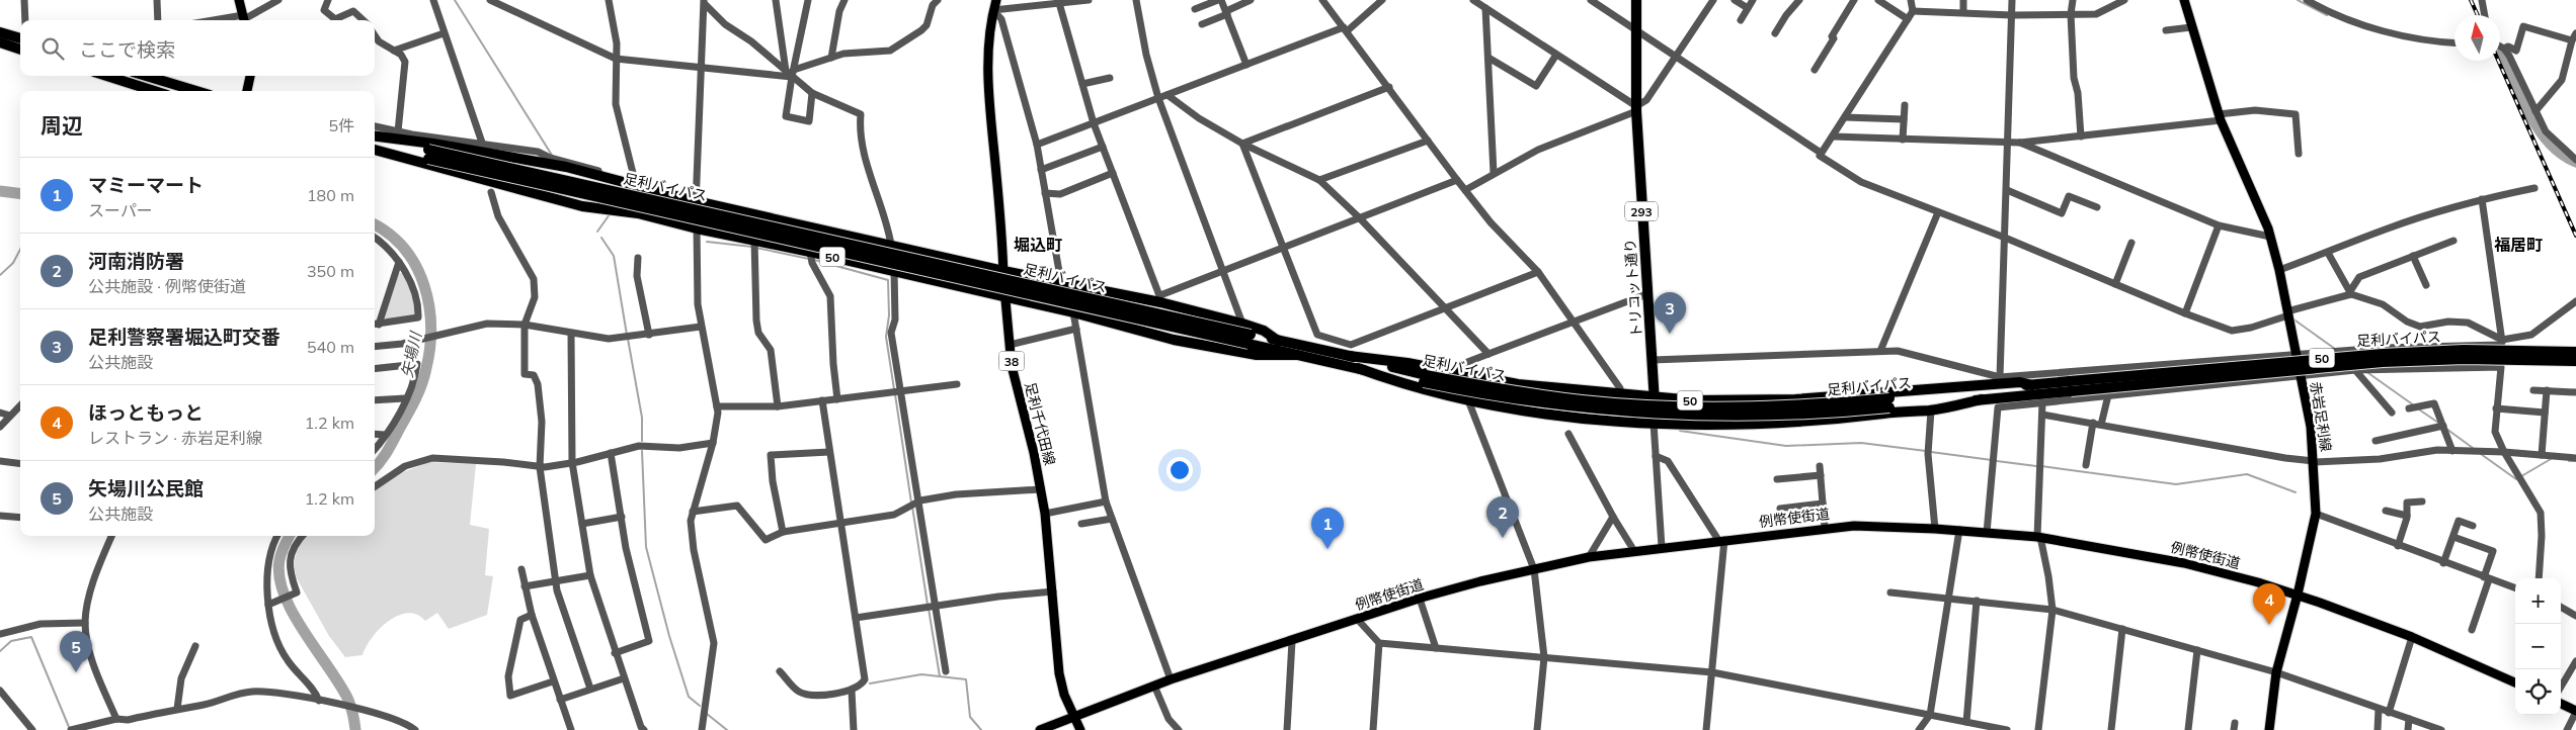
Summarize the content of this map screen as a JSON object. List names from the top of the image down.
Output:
{
  "streets": {
    "highway": [
      "足利バイパス",
      "293",
      "50",
      "トリコット通り"
    ],
    "main road": [
      "38",
      "赤岩足利線",
      "足利千代田線",
      "例幣使街道"
    ]
  },
  "crossings": [
    ["足利バイパス", "50"],
    ["50", "トリコット通り"],
    ["50", "足利千代田線"],
    ["赤岩足利線", "例幣使街道"],
    ["足利千代田線", "例幣使街道"]
  ],
  "districts": ["堀込町", "福居町"],
  "water": ["矢場川"],
  "north": "top",
  "page": {
    "search": "ここで検索",
    "heading": ["周辺", "5件"],
    "list": [
      {
        "mark": "1",
        "name": "マミーマート",
        "note": "スーパー",
        "value": "180 m"
      },
      {
        "mark": "2",
        "name": "河南消防署",
        "note": "公共施設 · 例幣使街道",
        "value": "350 m"
      },
      {
        "mark": "3",
        "name": "足利警察署堀込町交番",
        "note": "公共施設",
        "value": "540 m"
      },
      {
        "mark": "4",
        "name": "ほっともっと",
        "note": "レストラン · 赤岩足利線",
        "value": "1.2 km"
      },
      {
        "mark": "5",
        "name": "矢場川公民館",
        "note": "公共施設",
        "value": "1.2 km"
      }
    ],
    "pins": [
      "3",
      "2",
      "1",
      "4",
      "5"
    ],
    "map_buttons": ["+", "−"]
  }
}
